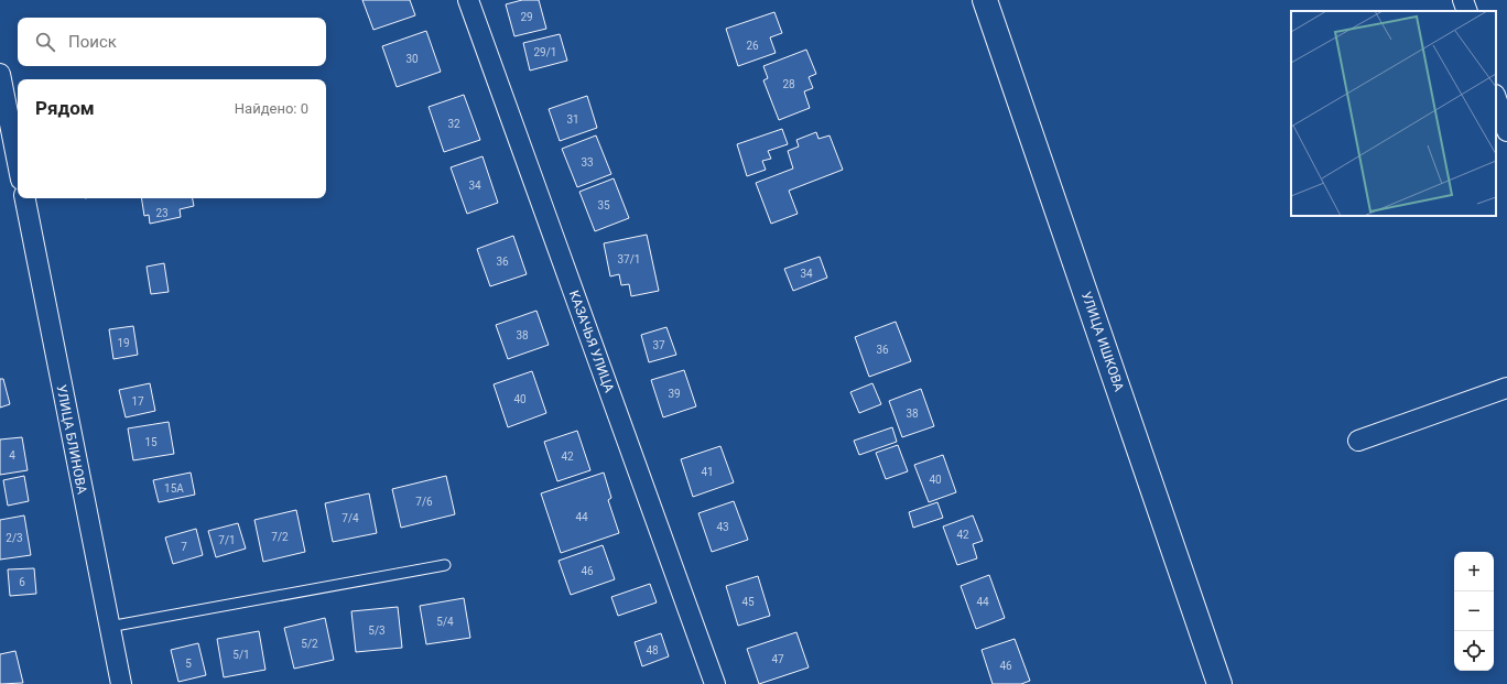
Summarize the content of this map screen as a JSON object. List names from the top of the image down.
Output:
{
  "streets": {
    "street": ["КАЗАЧЬЯ УЛИЦА", "УЛИЦА ИШКОВА", "УЛИЦА БЛИНОВА"]
  },
  "house_numbers": [
    "29",
    "26",
    "29/1",
    "30",
    "28",
    "31",
    "32",
    "33",
    "34",
    "35",
    "23",
    "37/1",
    "36",
    "34",
    "38",
    "19",
    "37",
    "36",
    "39",
    "40",
    "17",
    "38",
    "15",
    "4",
    "42",
    "41",
    "40",
    "15А",
    "7/6",
    "44",
    "7/4",
    "43",
    "42",
    "7/2",
    "2/3",
    "7/1",
    "7",
    "46",
    "6",
    "45",
    "44",
    "5/4",
    "5/3",
    "5/2",
    "48",
    "5/1",
    "47",
    "5",
    "46"
  ],
  "page": {
    "search": "Поиск",
    "heading": ["Рядом", "Найдено: 0"],
    "map_buttons": ["+", "−"]
  }
}
